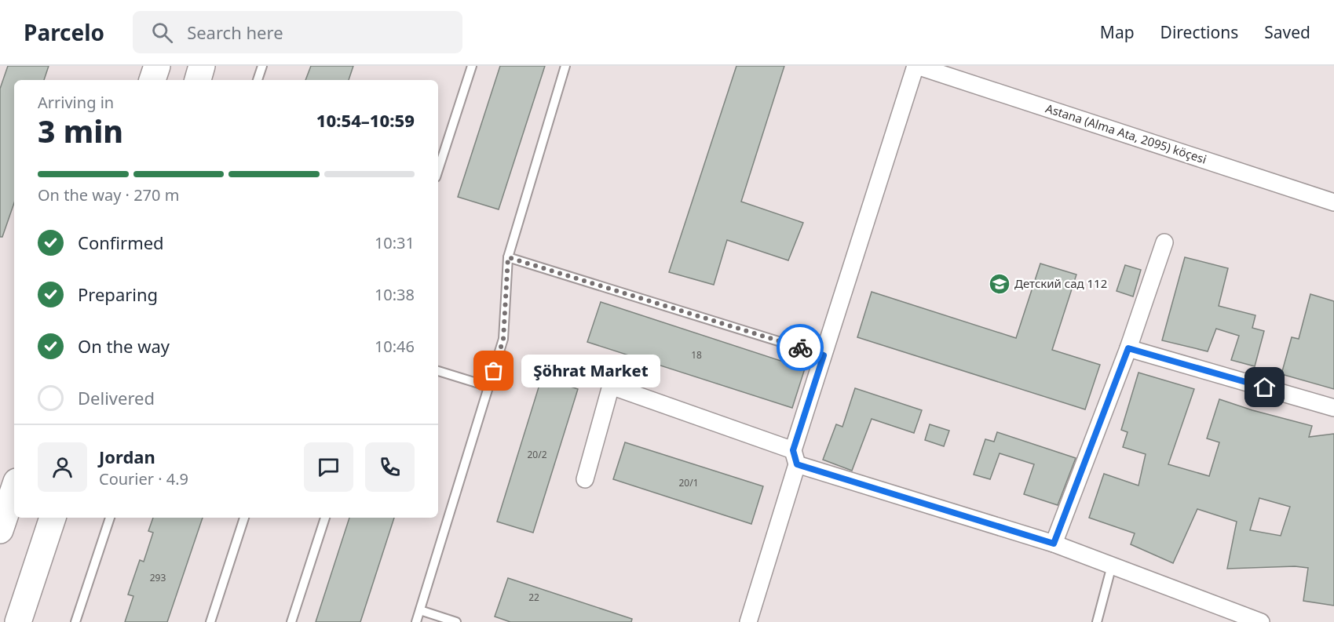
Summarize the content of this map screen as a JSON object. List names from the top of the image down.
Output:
{
  "streets": {
    "street": ["Astana (Alma Ata, 2095) köçesi"]
  },
  "places": {
    "school or university": ["Детский сад 112"],
    "other": ["Şöhrat Market"]
  },
  "house_numbers": [
    "18",
    "20/2",
    "20/1",
    "293",
    "22"
  ],
  "page": {
    "header": "Parcelo",
    "search": "Search here",
    "nav": ["Map", "Directions", "Saved"],
    "heading": ["3 min", "Arriving in", "10:54–10:59"],
    "panel": ["Jordan", "Courier · 4.9"],
    "bar": "On the way · 270 m",
    "list": [
      ["Confirmed", "10:31"],
      ["Preparing", "10:38"],
      ["On the way", "10:46"],
      "Delivered"
    ],
    "bubble": "Şöhrat Market"
  }
}
